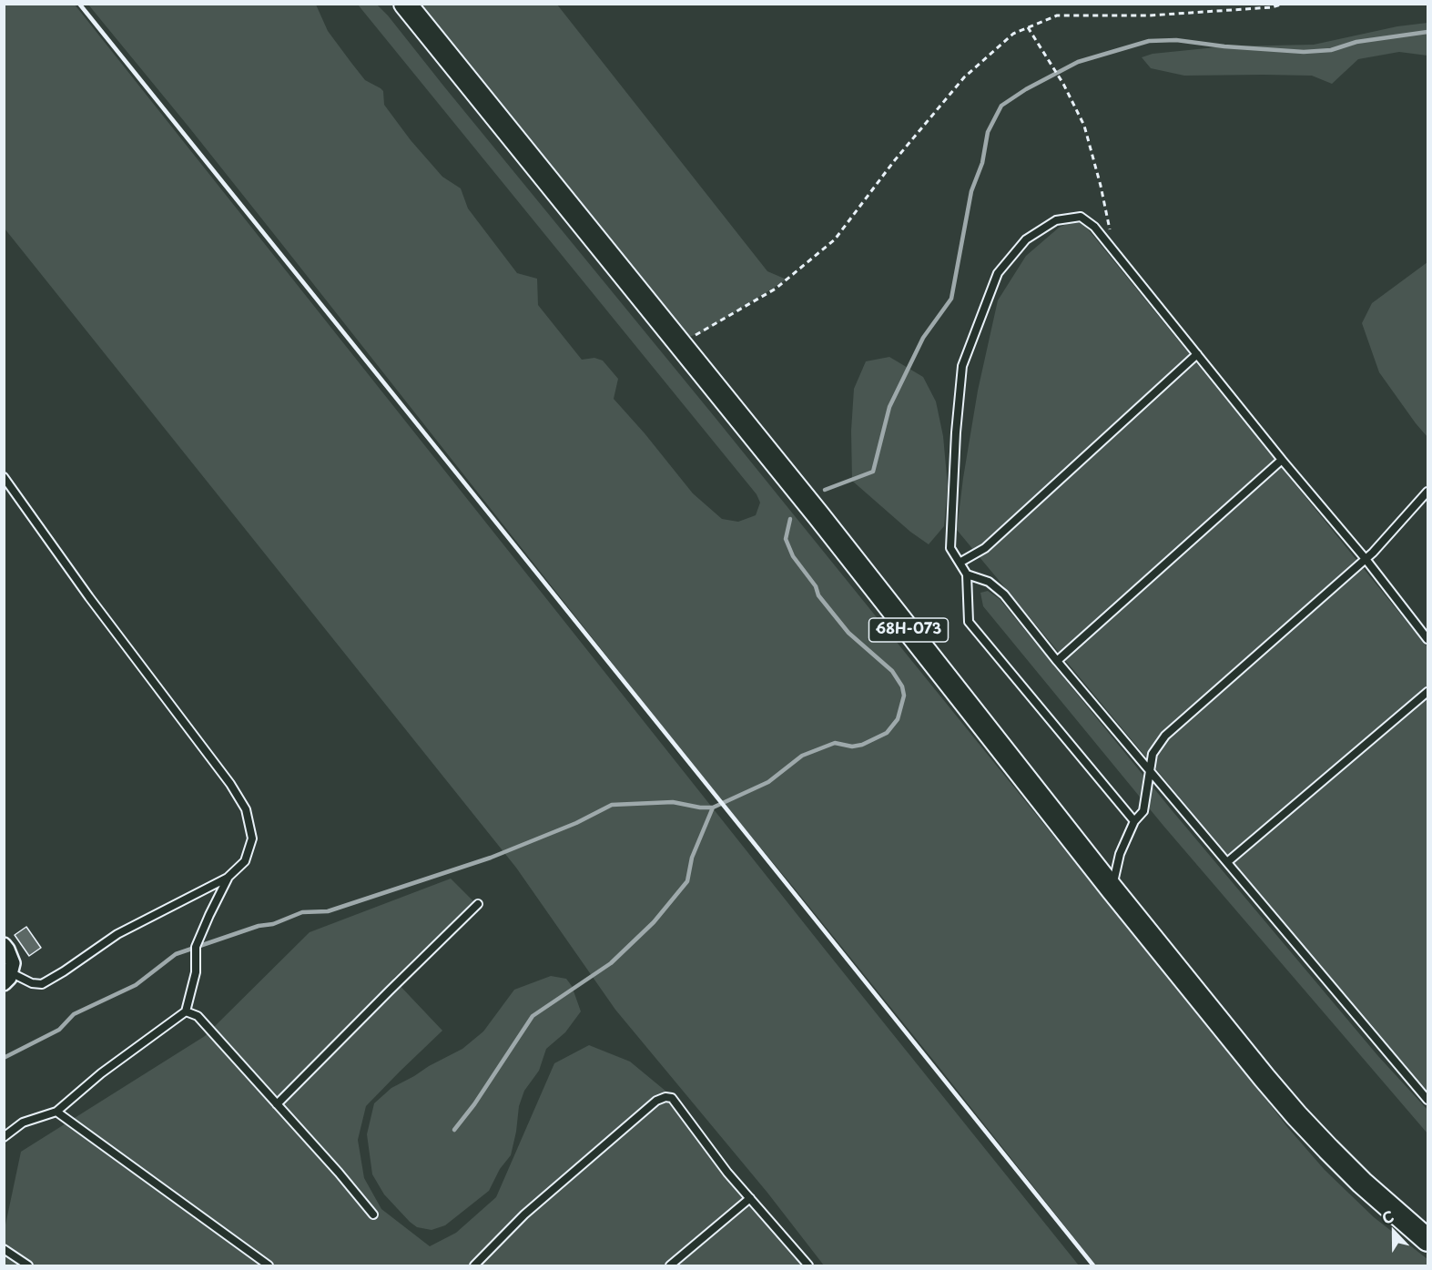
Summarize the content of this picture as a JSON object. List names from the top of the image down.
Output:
{
  "streets": {
    "main road": ["68Н-073"]
  },
  "north": "top"
}
